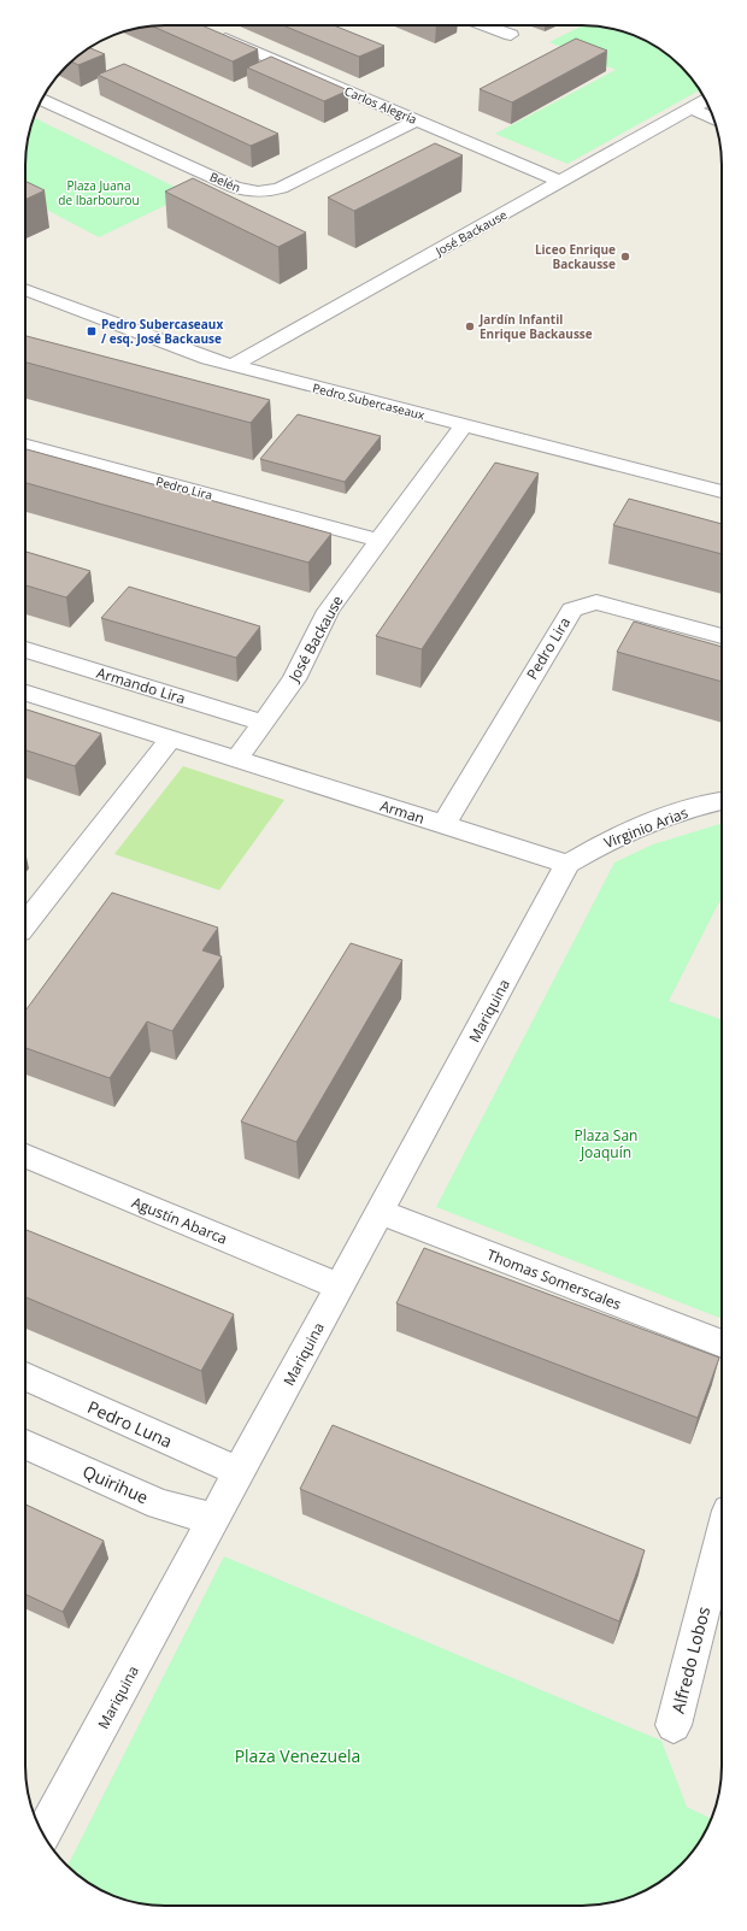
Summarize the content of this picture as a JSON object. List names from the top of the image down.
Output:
{
  "streets": {
    "street": [
      "Carlos Alegría",
      "Belén",
      "José Backause",
      "Pedro Subercaseaux",
      "Pedro Lira",
      "Armando Lira",
      "Arman",
      "Virginio Arias",
      "Mariquina",
      "Agustín Abarca",
      "Thomas Somerscales",
      "Pedro Luna",
      "Quirihue",
      "Alfredo Lobos"
    ]
  },
  "crossings": [
    ["Carlos Alegría", "Belén"],
    ["Carlos Alegría", "José Backause"],
    ["José Backause", "Pedro Subercaseaux"],
    ["José Backause", "Pedro Lira"],
    ["José Backause", "Armando Lira"],
    ["José Backause", "Arman"],
    ["Pedro Lira", "Arman"],
    ["Arman", "Virginio Arias"],
    ["Arman", "Mariquina"],
    ["Virginio Arias", "Mariquina"],
    ["Mariquina", "Agustín Abarca"],
    ["Mariquina", "Thomas Somerscales"],
    ["Mariquina", "Pedro Luna"],
    ["Mariquina", "Quirihue"]
  ],
  "parks": ["Plaza Juana de Ibarbourou", "Plaza San Joaquín", "Plaza Venezuela"],
  "places": {
    "other": ["Liceo Enrique Backausse", "Jardín Infantil Enrique Backausse"],
    "transit": ["Pedro Subercaseaux / esq. José Backause"]
  }
}
